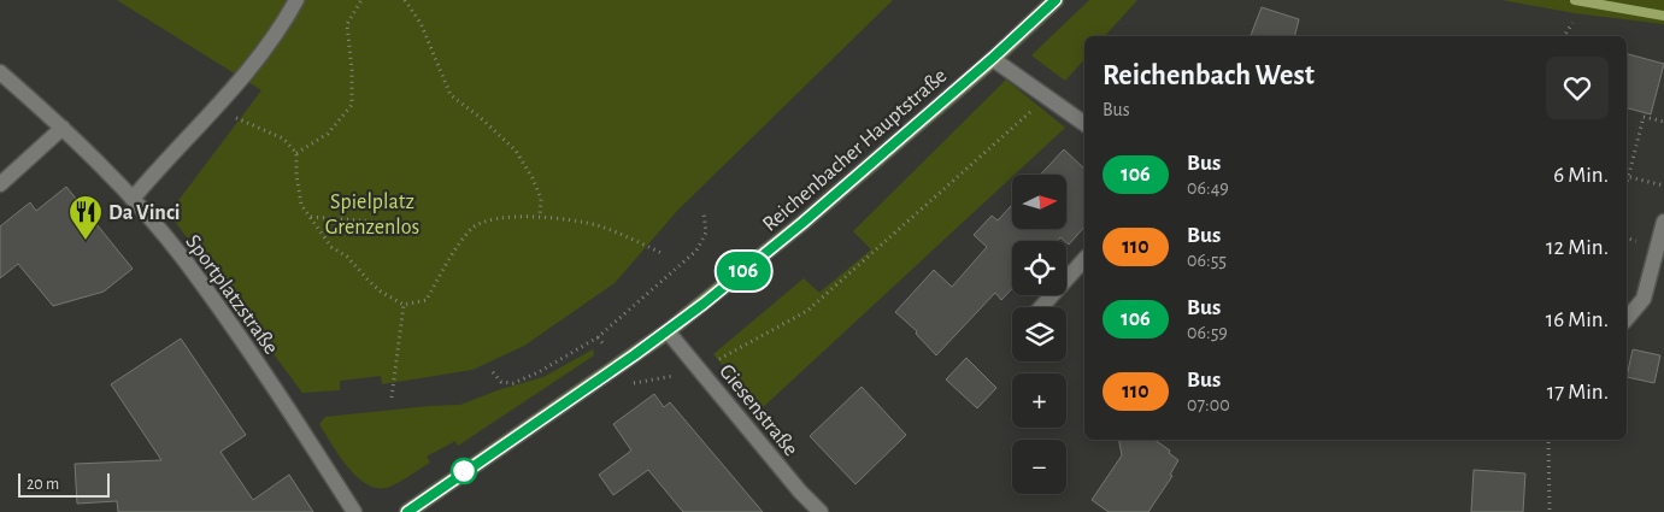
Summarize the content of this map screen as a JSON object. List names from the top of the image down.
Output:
{
  "streets": {
    "main road": ["Reichenbacher Hauptstraße"],
    "street": ["Sportplatzstraße", "Giesenstraße"]
  },
  "crossings": [
    ["Reichenbacher Hauptstraße", "Giesenstraße"]
  ],
  "parks": ["Spielplatz Grenzenlos"],
  "places": {
    "restaurant": ["Da Vinci"]
  },
  "lines": ["bus line 106"],
  "scale_bar": "20 m",
  "north": "right",
  "page": {
    "on_map": "106",
    "heading": ["Reichenbach West", "Bus"],
    "list": [
      {
        "mark": "106",
        "name": "Bus",
        "note": "06:49",
        "value": "6 Min."
      },
      {
        "mark": "110",
        "name": "Bus",
        "note": "06:55",
        "value": "12 Min."
      },
      {
        "mark": "106",
        "name": "Bus",
        "note": "06:59",
        "value": "16 Min."
      },
      {
        "mark": "110",
        "name": "Bus",
        "note": "07:00",
        "value": "17 Min."
      }
    ],
    "map_buttons": ["+", "−"],
    "scale": "20 m"
  }
}
